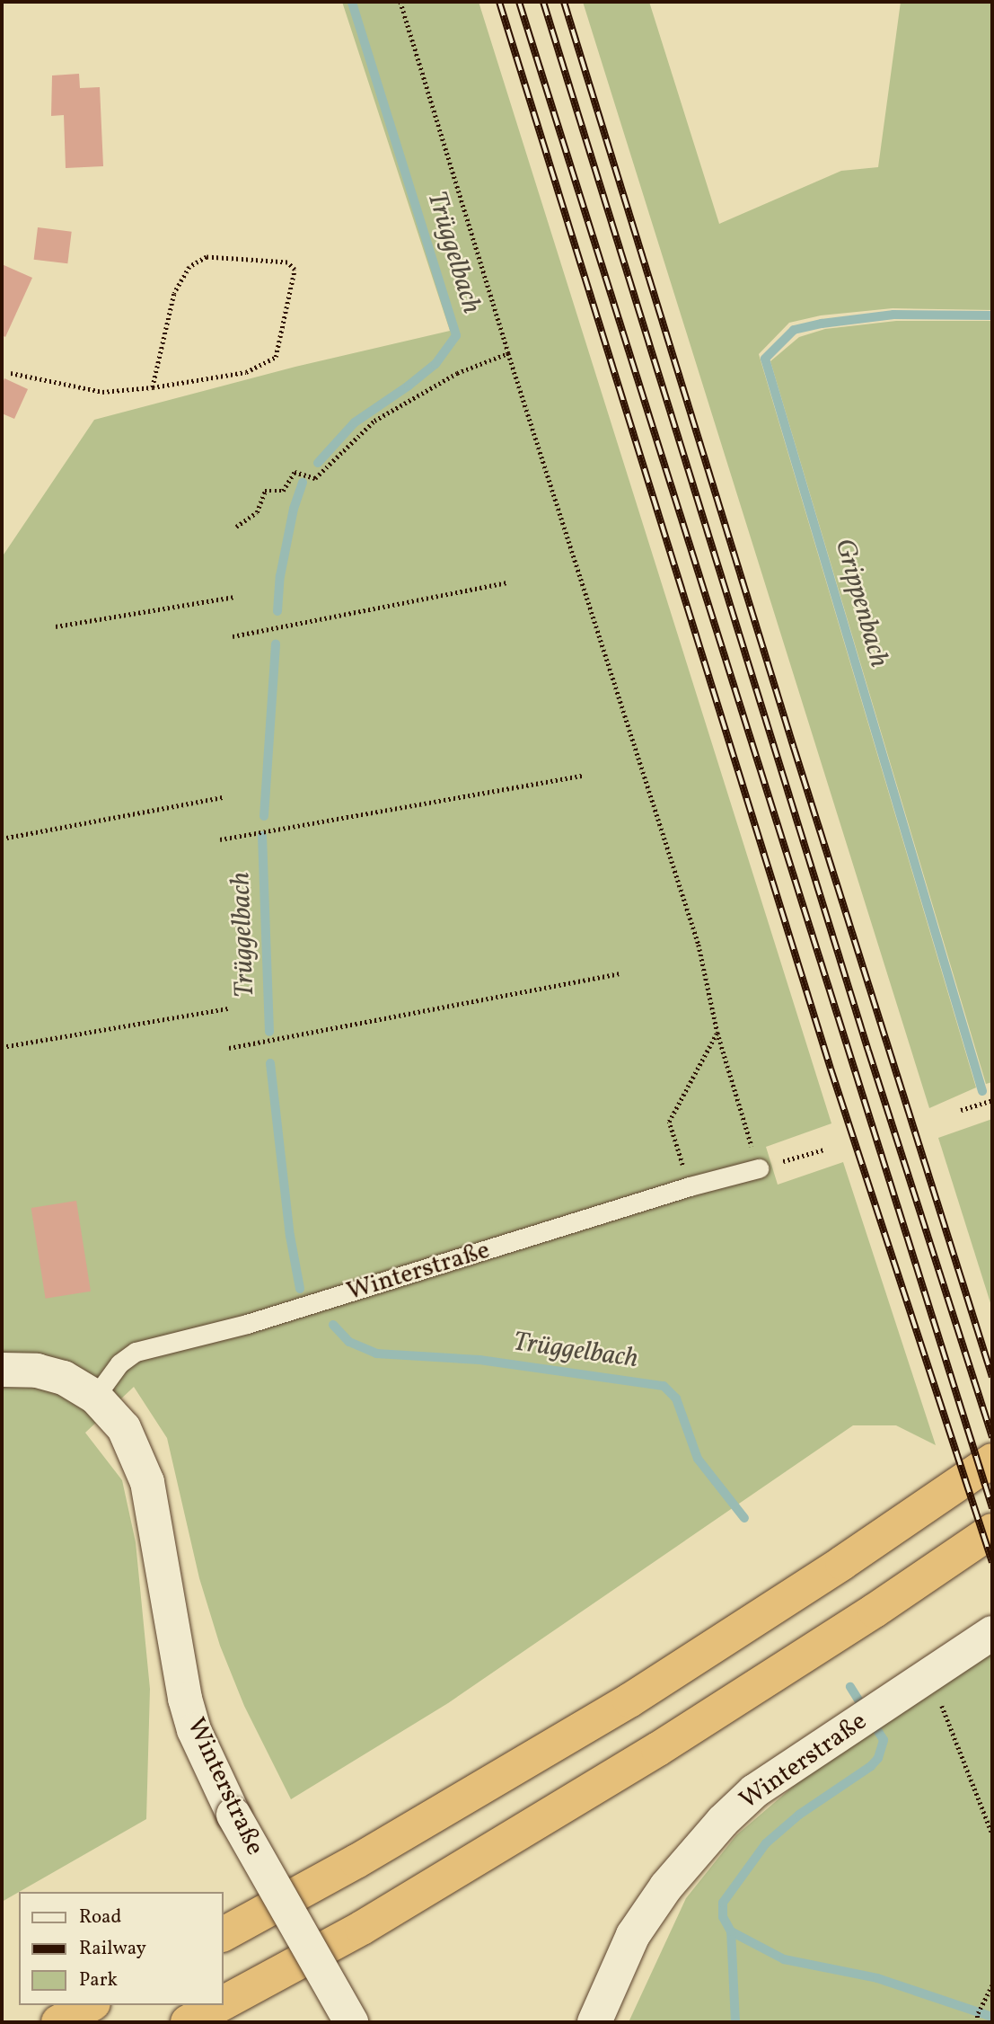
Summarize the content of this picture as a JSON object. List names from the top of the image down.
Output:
{
  "streets": {
    "street": ["Winterstraße"]
  },
  "water": ["Trüggelbach", "Grippenbach"],
  "legend": ["Road", "Railway", "Park"]
}
